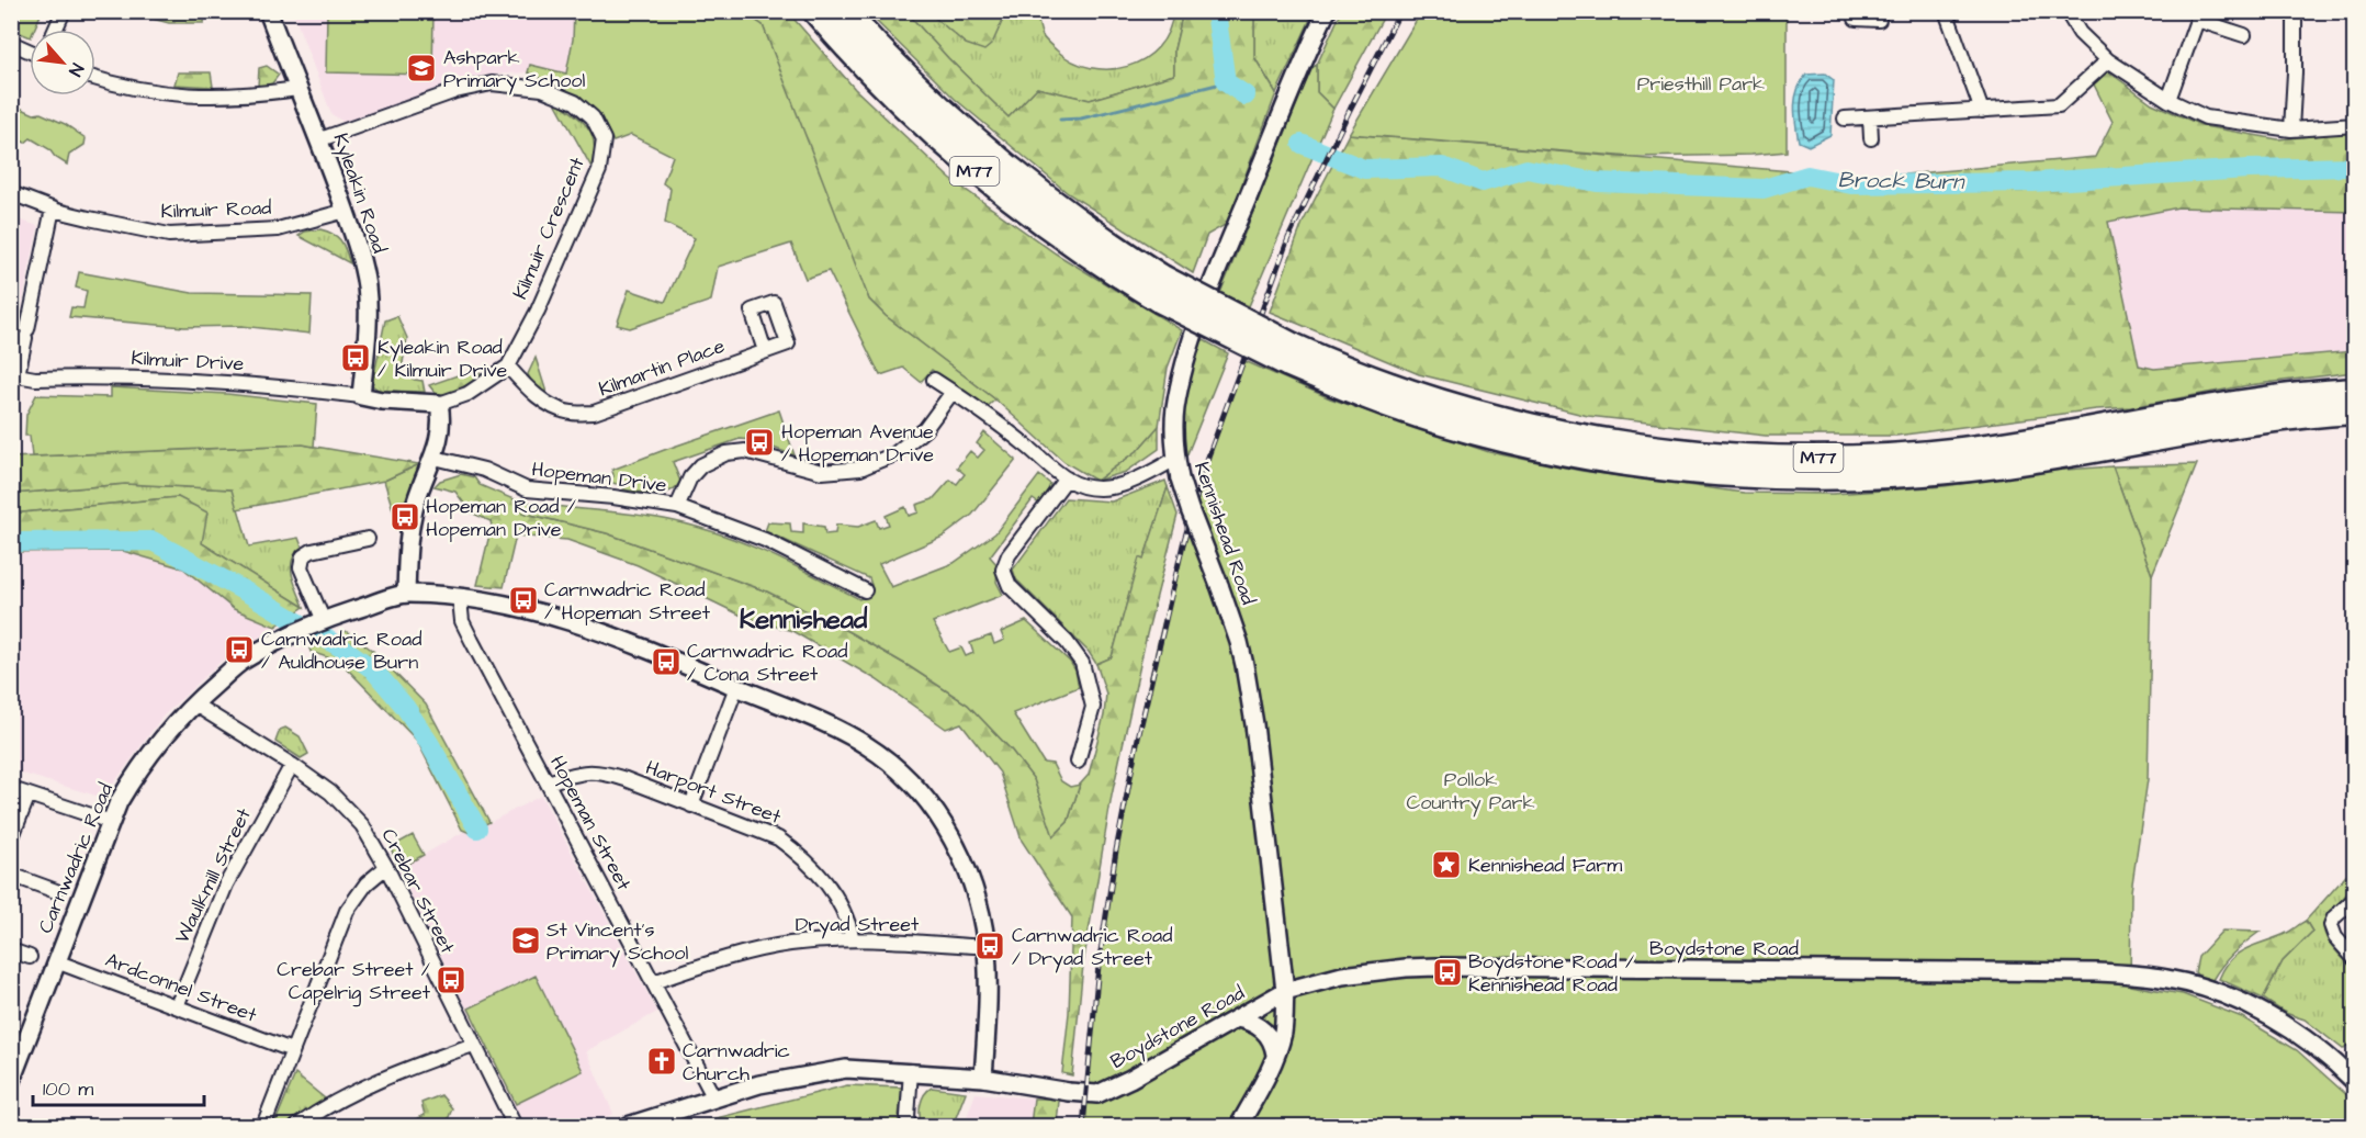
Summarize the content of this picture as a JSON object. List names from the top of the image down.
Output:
{
  "streets": {
    "highway": ["M77"],
    "street": [
      "Kyleakin Road",
      "Kilmuir Road",
      "Kilmuir Crescent",
      "Kilmuir Drive",
      "Kilmartin Place",
      "Hopeman Drive",
      "Kennishead Road",
      "Harport Street",
      "Hopeman Street",
      "Carnwadric Road",
      "Waulkmill Street",
      "Crebar Street",
      "Dryad Street",
      "Boydstone Road",
      "Ardconnel Street"
    ]
  },
  "crossings": [
    ["Kyleakin Road", "Kilmuir Road"],
    ["Kyleakin Road", "Kilmuir Crescent"],
    ["Kyleakin Road", "Kilmuir Drive"],
    ["Kilmuir Crescent", "Kilmuir Drive"],
    ["Kilmuir Crescent", "Kilmartin Place"],
    ["Kennishead Road", "Boydstone Road"],
    ["Harport Street", "Hopeman Street"],
    ["Harport Street", "Dryad Street"],
    ["Hopeman Street", "Carnwadric Road"],
    ["Hopeman Street", "Dryad Street"],
    ["Hopeman Street", "Boydstone Road"],
    ["Carnwadric Road", "Crebar Street"],
    ["Carnwadric Road", "Dryad Street"],
    ["Carnwadric Road", "Boydstone Road"],
    ["Carnwadric Road", "Ardconnel Street"],
    ["Waulkmill Street", "Crebar Street"],
    ["Waulkmill Street", "Ardconnel Street"]
  ],
  "districts": ["Kennishead"],
  "water": ["Brock Burn"],
  "parks": ["Priesthill Park", "Pollok Country Park"],
  "places": {
    "school or university": ["Ashpark Primary School", "St Vincent's Primary School"],
    "bus stop": [
      "Kyleakin Road / Kilmuir Drive",
      "Hopeman Avenue / Hopeman Drive",
      "Hopeman Road / Hopeman Drive",
      "Carnwadric Road / Hopeman Street",
      "Carnwadric Road / Auldhouse Burn",
      "Carnwadric Road / Cona Street",
      "Carnwadric Road / Dryad Street",
      "Boydstone Road / Kennishead Road",
      "Crebar Street / Capelrig Street"
    ],
    "place": ["Kennishead Farm"],
    "church": ["Carnwadric Church"]
  },
  "scale_bar": "100 m",
  "north": "bottom right"
}
